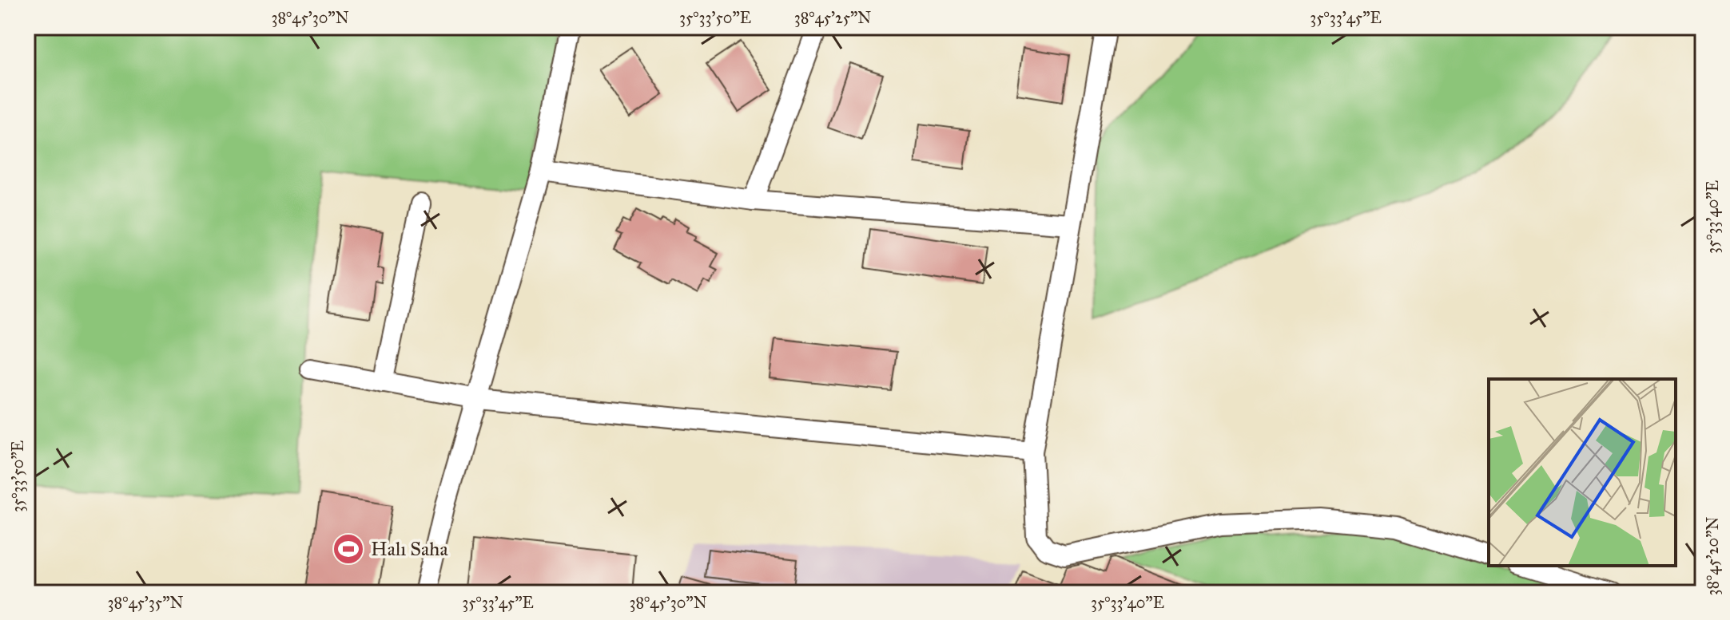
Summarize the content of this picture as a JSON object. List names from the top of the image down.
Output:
{
  "places": {
    "sports": ["Halı Saha"]
  },
  "coordinates": [
    "38°45'30\"N",
    "35°33'50\"E",
    "38°45'25\"N",
    "35°33'45\"E",
    "35°33'40\"E",
    "38°45'20\"N",
    "38°45'35\"N"
  ]
}
